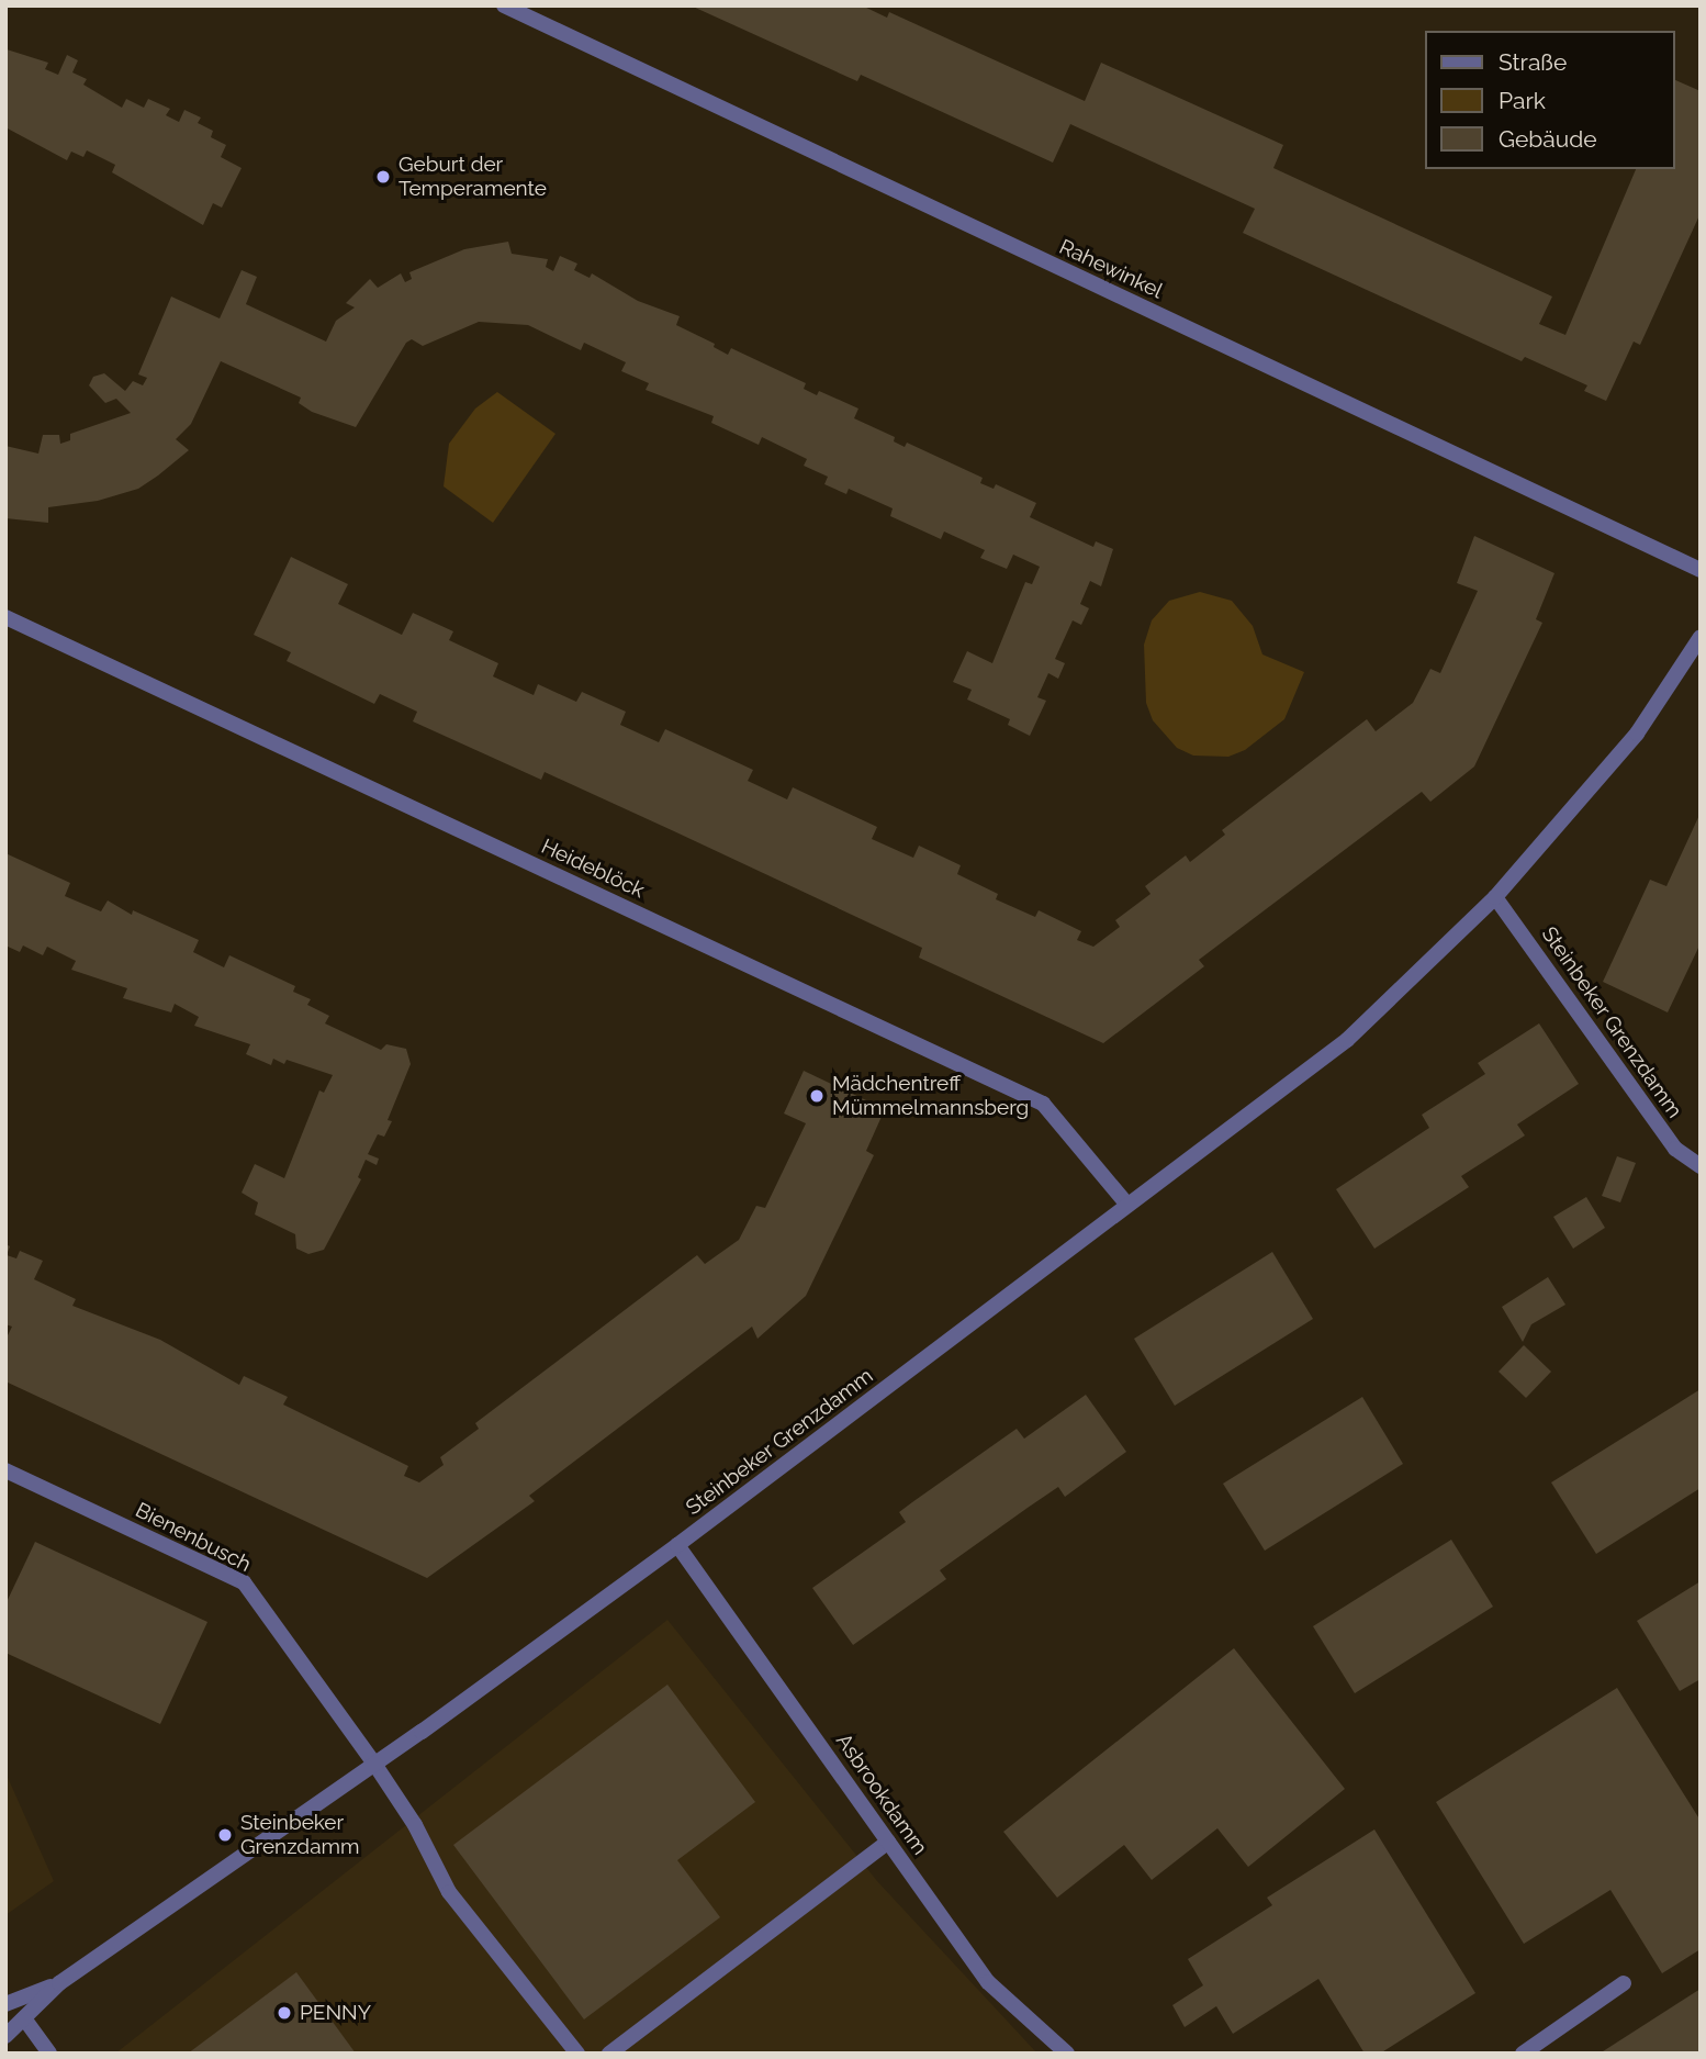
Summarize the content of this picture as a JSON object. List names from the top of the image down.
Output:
{
  "streets": {
    "street": [
      "Rahewinkel",
      "Heideblöck",
      "Steinbeker Grenzdamm",
      "Bienenbusch",
      "Asbrookdamm"
    ]
  },
  "crossings": [
    ["Heideblöck", "Steinbeker Grenzdamm"],
    ["Steinbeker Grenzdamm", "Bienenbusch"],
    ["Steinbeker Grenzdamm", "Asbrookdamm"]
  ],
  "places": [
    "Geburt der Temperamente",
    "Mädchentreff Mümmelmannsberg",
    "Steinbeker Grenzdamm",
    "PENNY"
  ],
  "legend": ["Straße", "Park", "Gebäude"]
}
